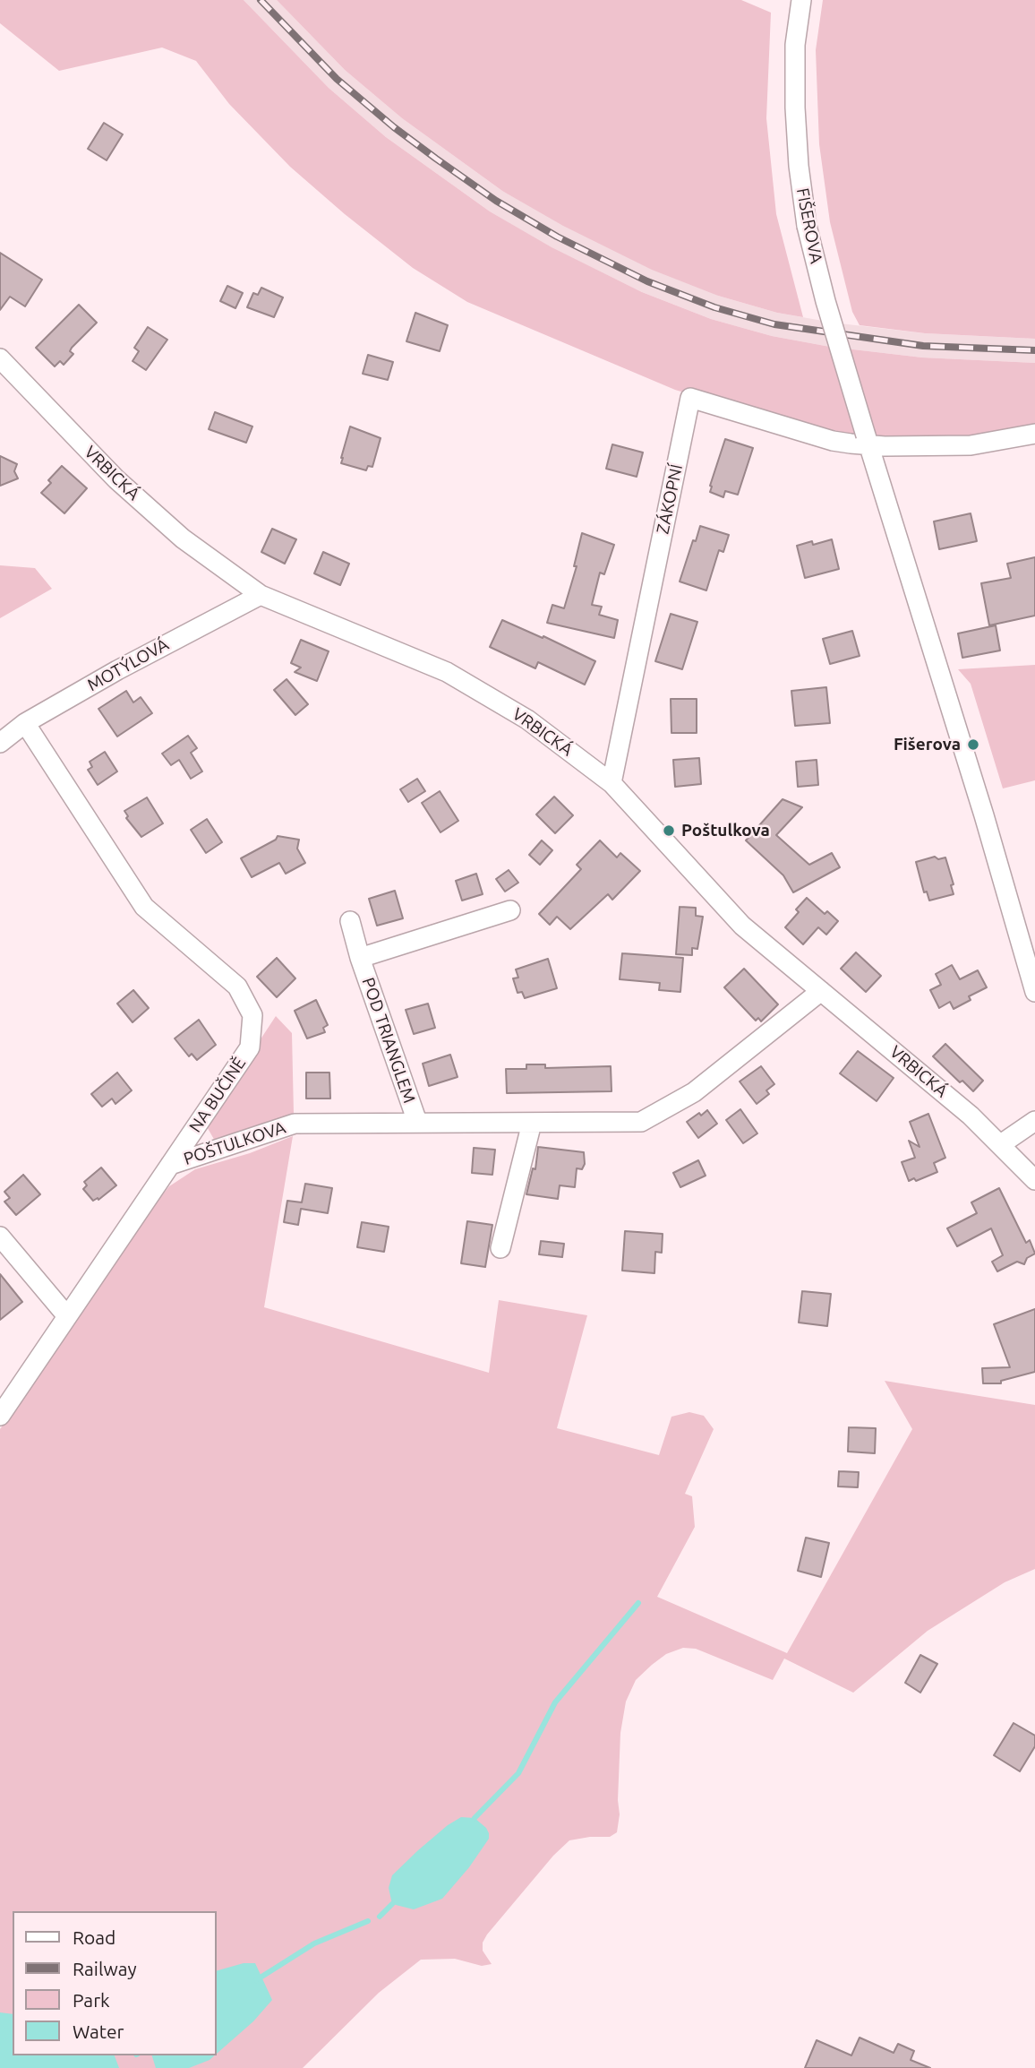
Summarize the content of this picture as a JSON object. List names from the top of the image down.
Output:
{
  "streets": {
    "street": [
      "FIŠEROVA",
      "VRBICKÁ",
      "ZÁKOPNÍ",
      "MOTÝLOVÁ",
      "POD TRIANGLEM",
      "NA BUČINĚ",
      "POŠTULKOVA"
    ]
  },
  "crossings": [
    ["FIŠEROVA", "ZÁKOPNÍ"],
    ["VRBICKÁ", "ZÁKOPNÍ"],
    ["VRBICKÁ", "MOTÝLOVÁ"],
    ["VRBICKÁ", "POŠTULKOVA"],
    ["MOTÝLOVÁ", "NA BUČINĚ"],
    ["POD TRIANGLEM", "POŠTULKOVA"],
    ["NA BUČINĚ", "POŠTULKOVA"]
  ],
  "places": ["Fišerova", "Poštulkova"],
  "legend": [
    "Road",
    "Railway",
    "Park",
    "Water"
  ]
}
